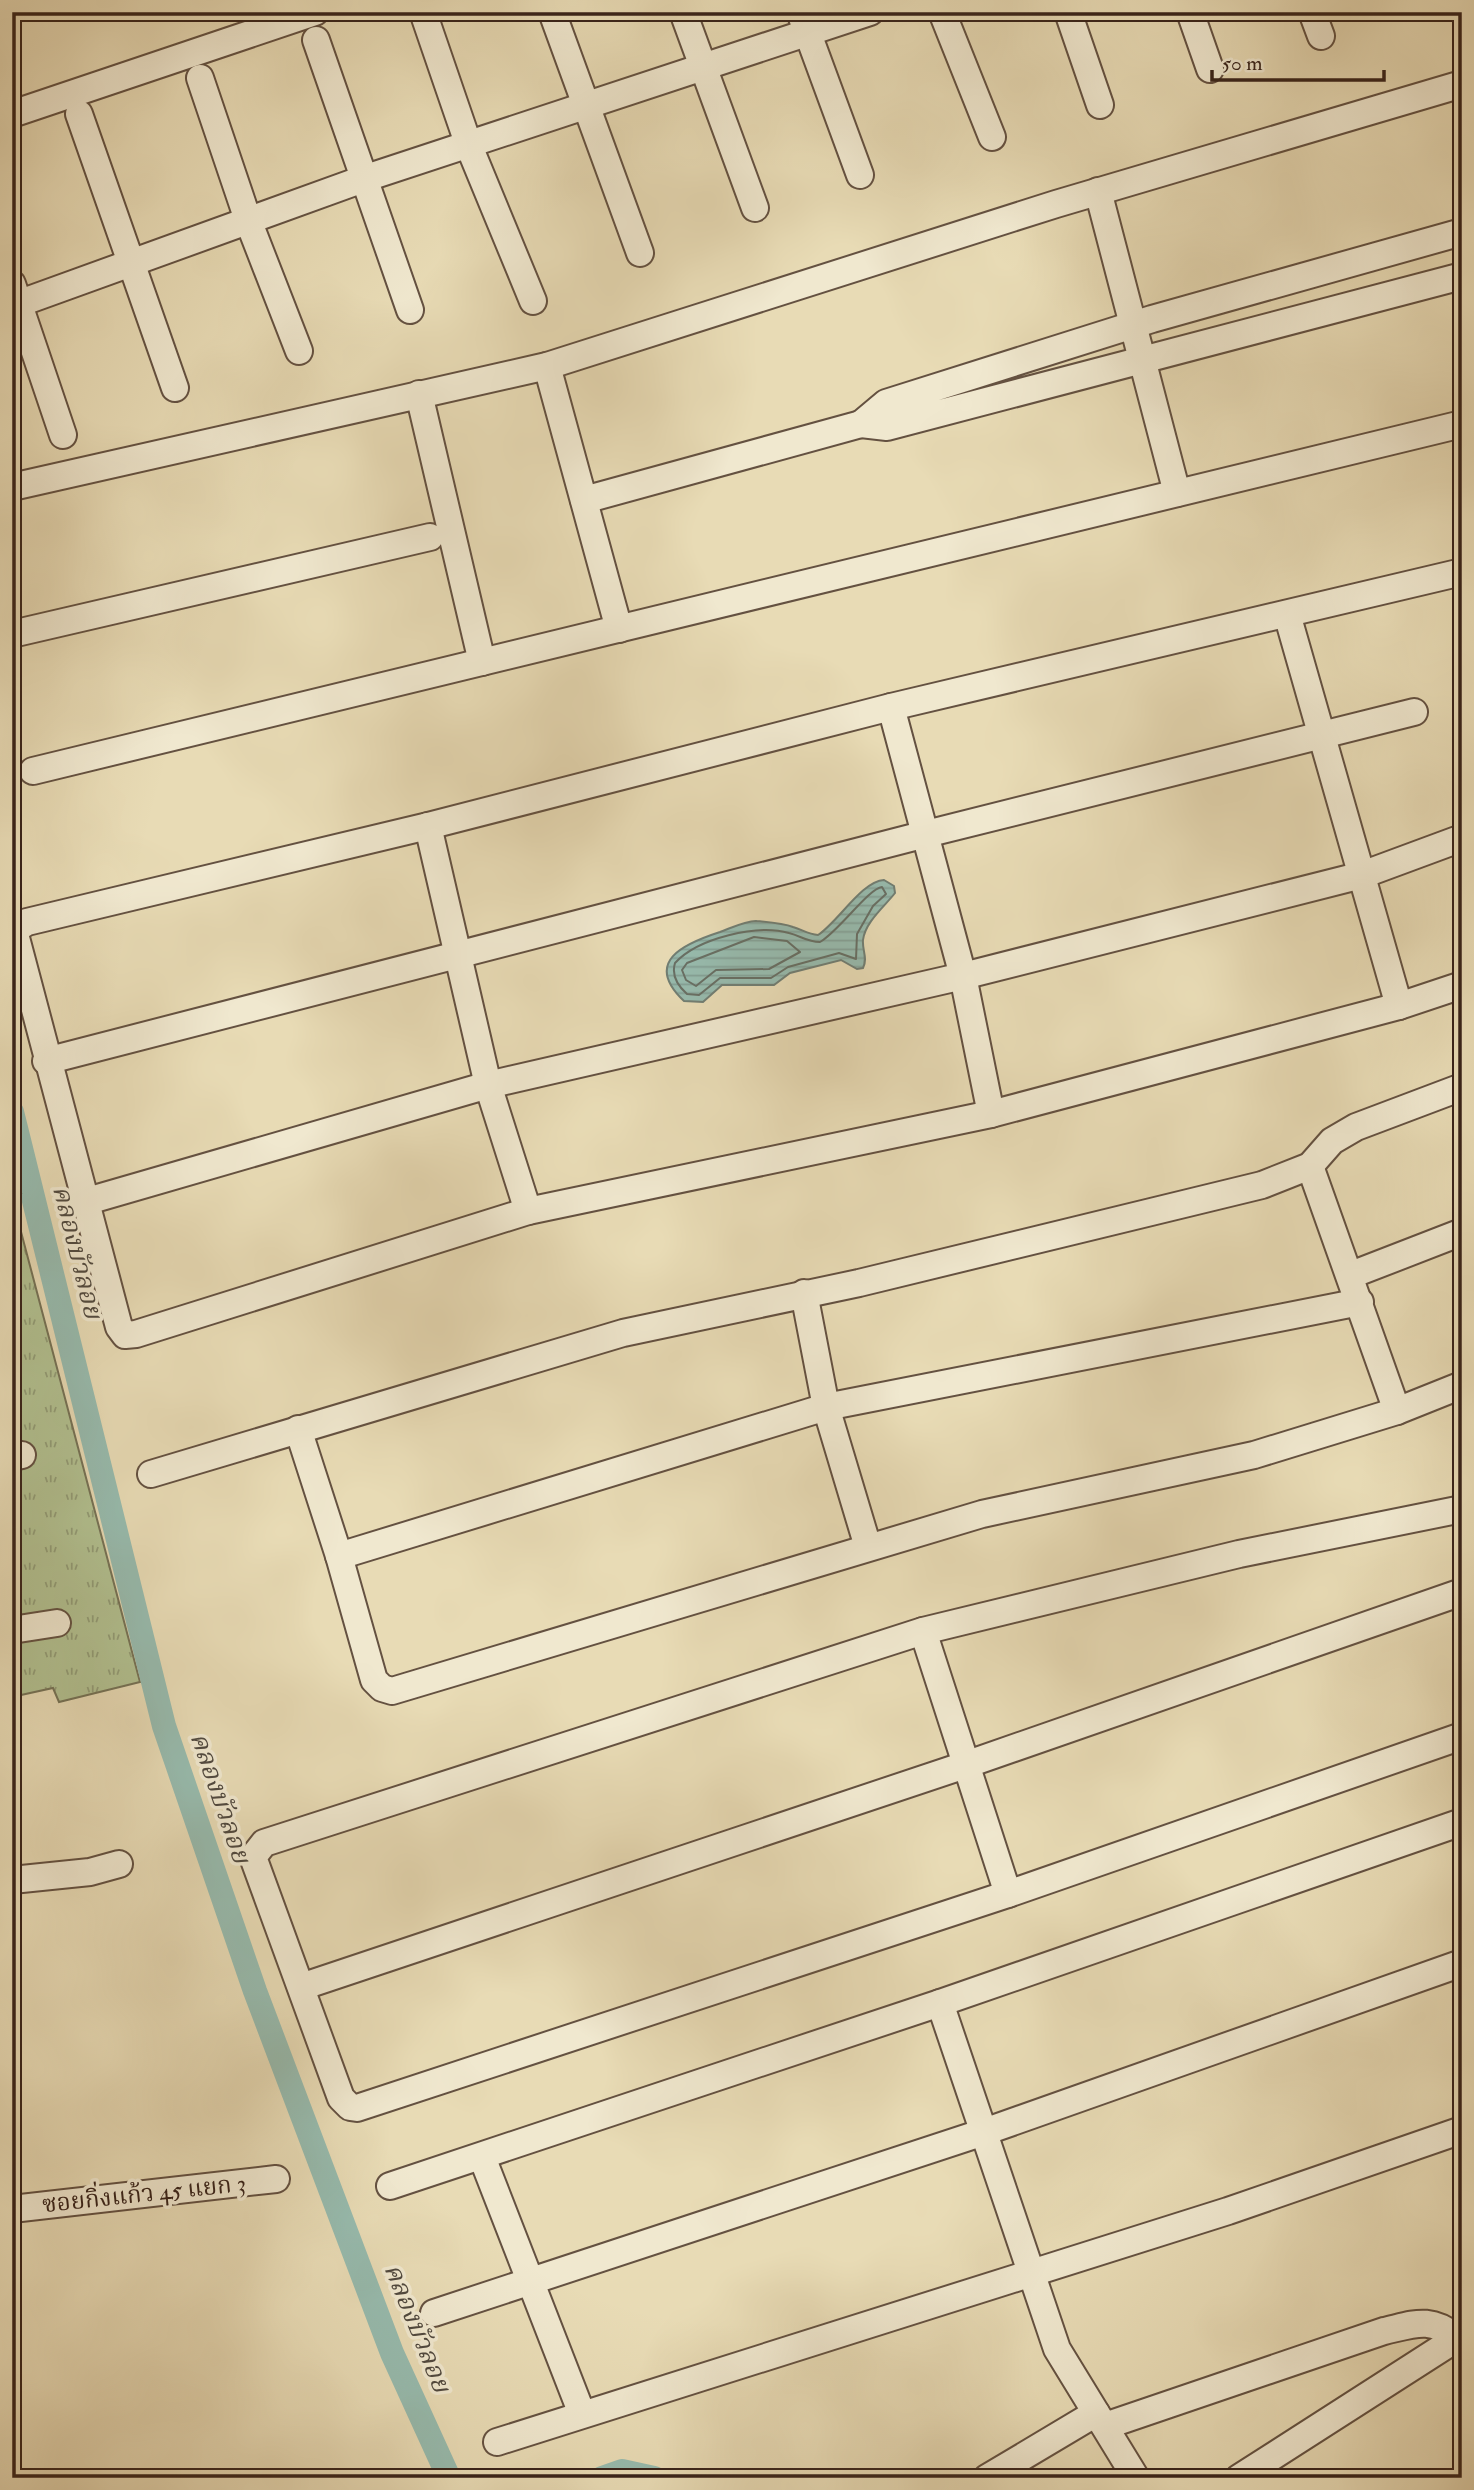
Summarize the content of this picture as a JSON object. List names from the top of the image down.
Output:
{
  "streets": {
    "street": ["ซอยกิ่งแก้ว 45 แยก 3"]
  },
  "water": ["คลองบัวลอย"],
  "scale_bar": "50 m"
}
